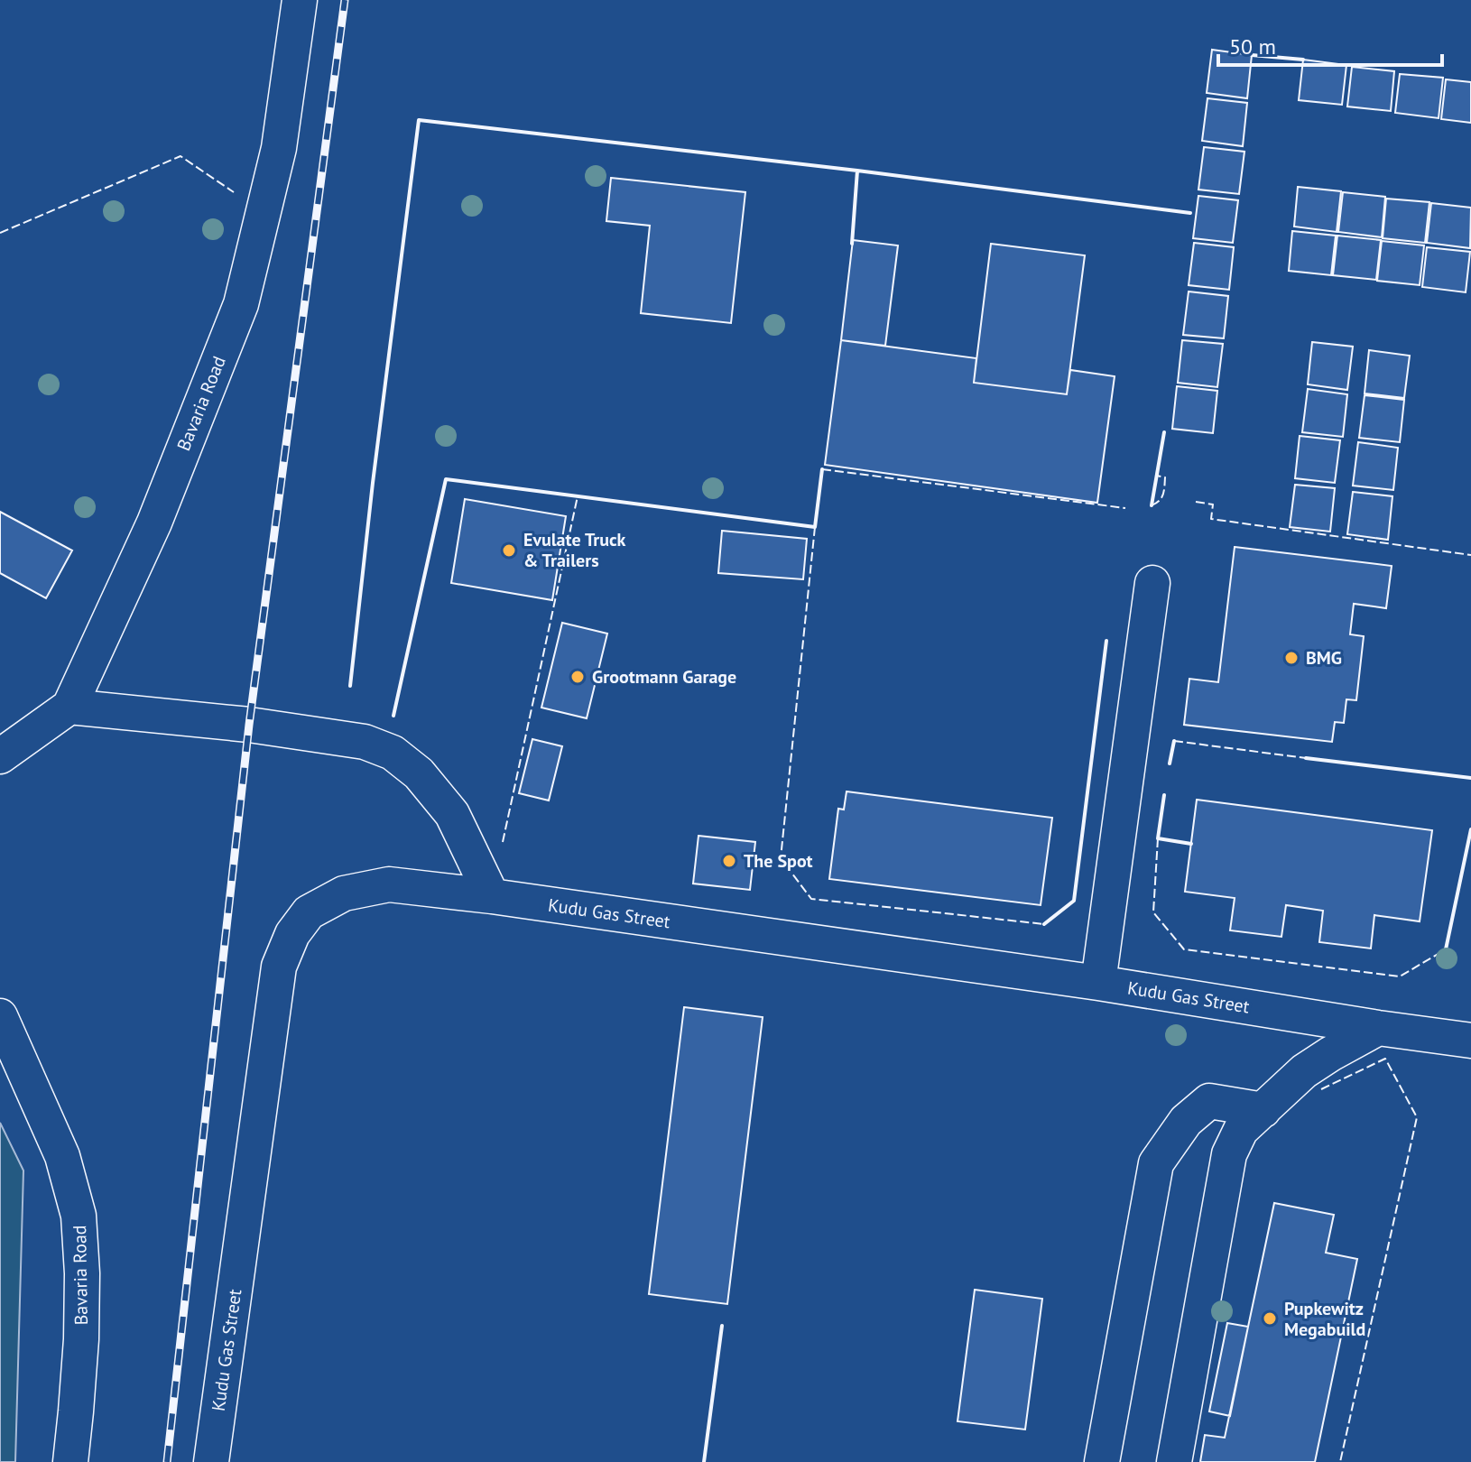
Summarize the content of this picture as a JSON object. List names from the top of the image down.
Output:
{
  "streets": {
    "street": ["Bavaria Road", "Kudu Gas Street"]
  },
  "places": [
    "Evulate Truck & Trailers",
    "BMG",
    "Grootmann Garage",
    "The Spot",
    "Pupkewitz Megabuild"
  ],
  "scale_bar": "50 m"
}
